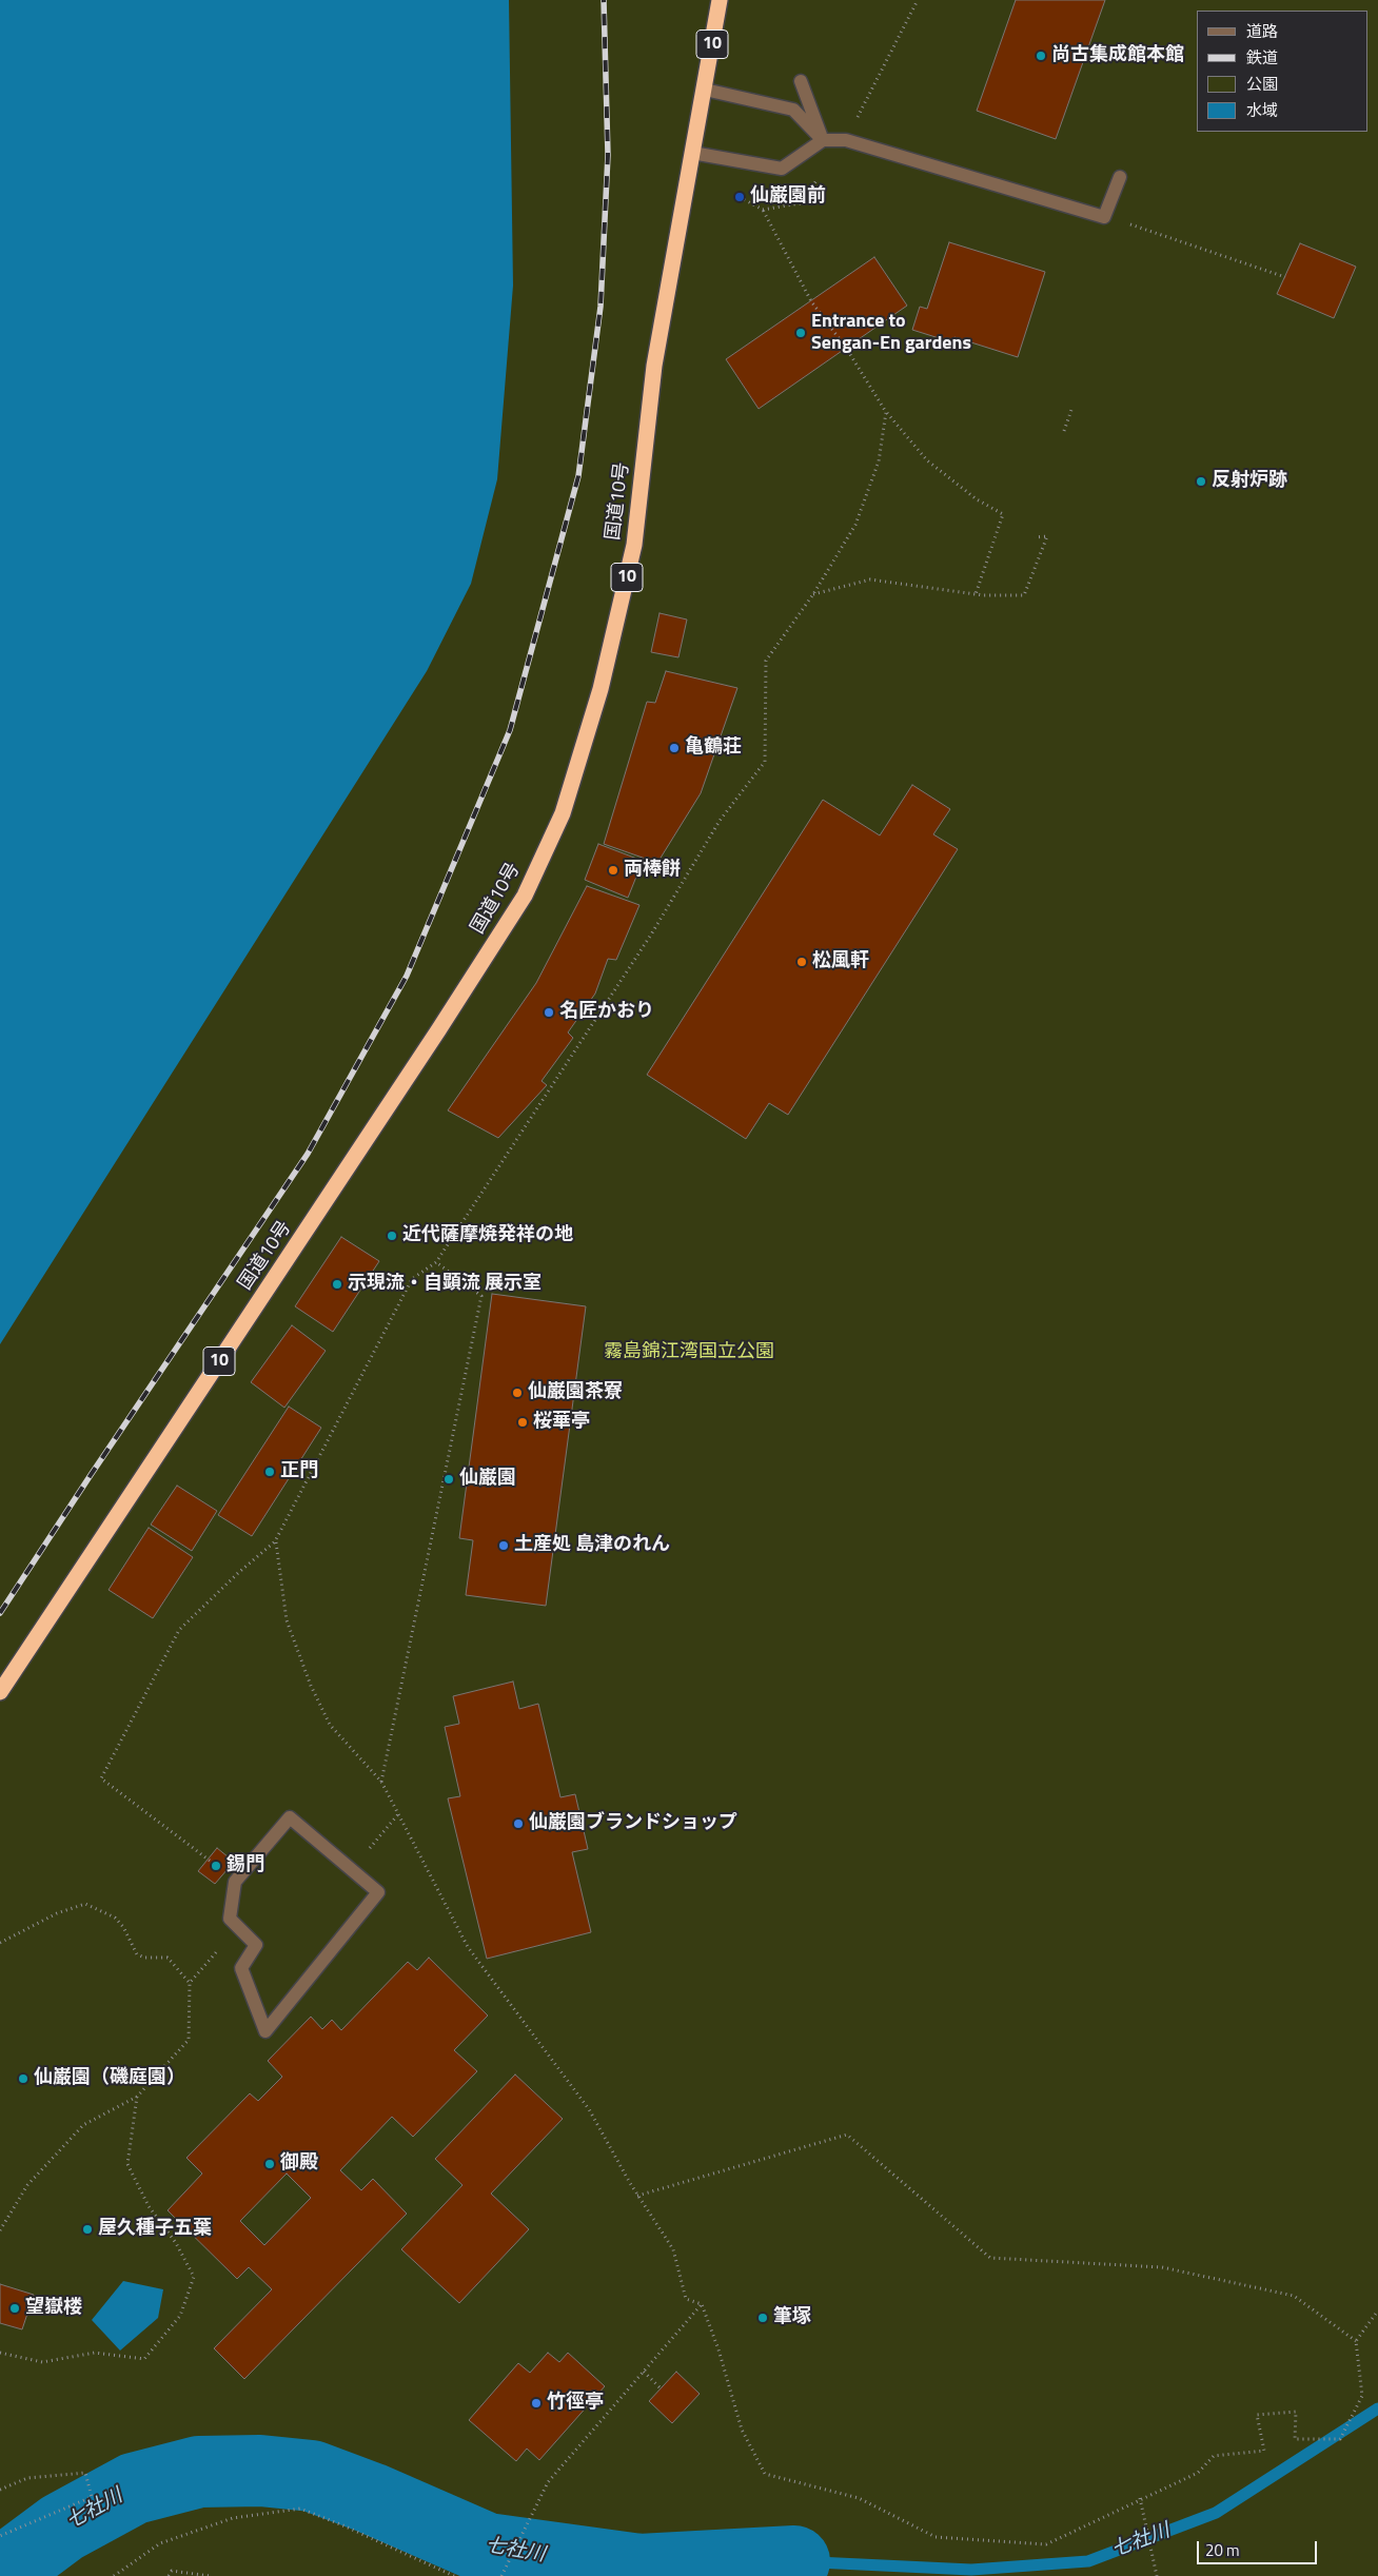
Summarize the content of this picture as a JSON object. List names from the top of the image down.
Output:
{
  "streets": {
    "highway": ["10", "国道10号"]
  },
  "water": ["七社川"],
  "parks": ["霧島錦江湾国立公園"],
  "places": [
    "尚古集成館本館",
    "仙巌園前",
    "Entrance to Sengan-En gardens",
    "反射炉跡",
    "亀鶴荘",
    "両棒餅",
    "松風軒",
    "名匠かおり",
    "近代薩摩焼発祥の地",
    "示現流・自顕流 展示室",
    "仙巌園茶寮",
    "桜華亭",
    "正門",
    "仙巌園",
    "土産処 島津のれん",
    "仙巌園ブランドショップ",
    "錫門",
    "仙巌園（磯庭園）",
    "御殿",
    "屋久種子五葉",
    "望嶽楼",
    "筆塚",
    "竹徑亭"
  ],
  "legend": [
    "道路",
    "鉄道",
    "公園",
    "水域"
  ],
  "scale_bar": "20 m"
}
